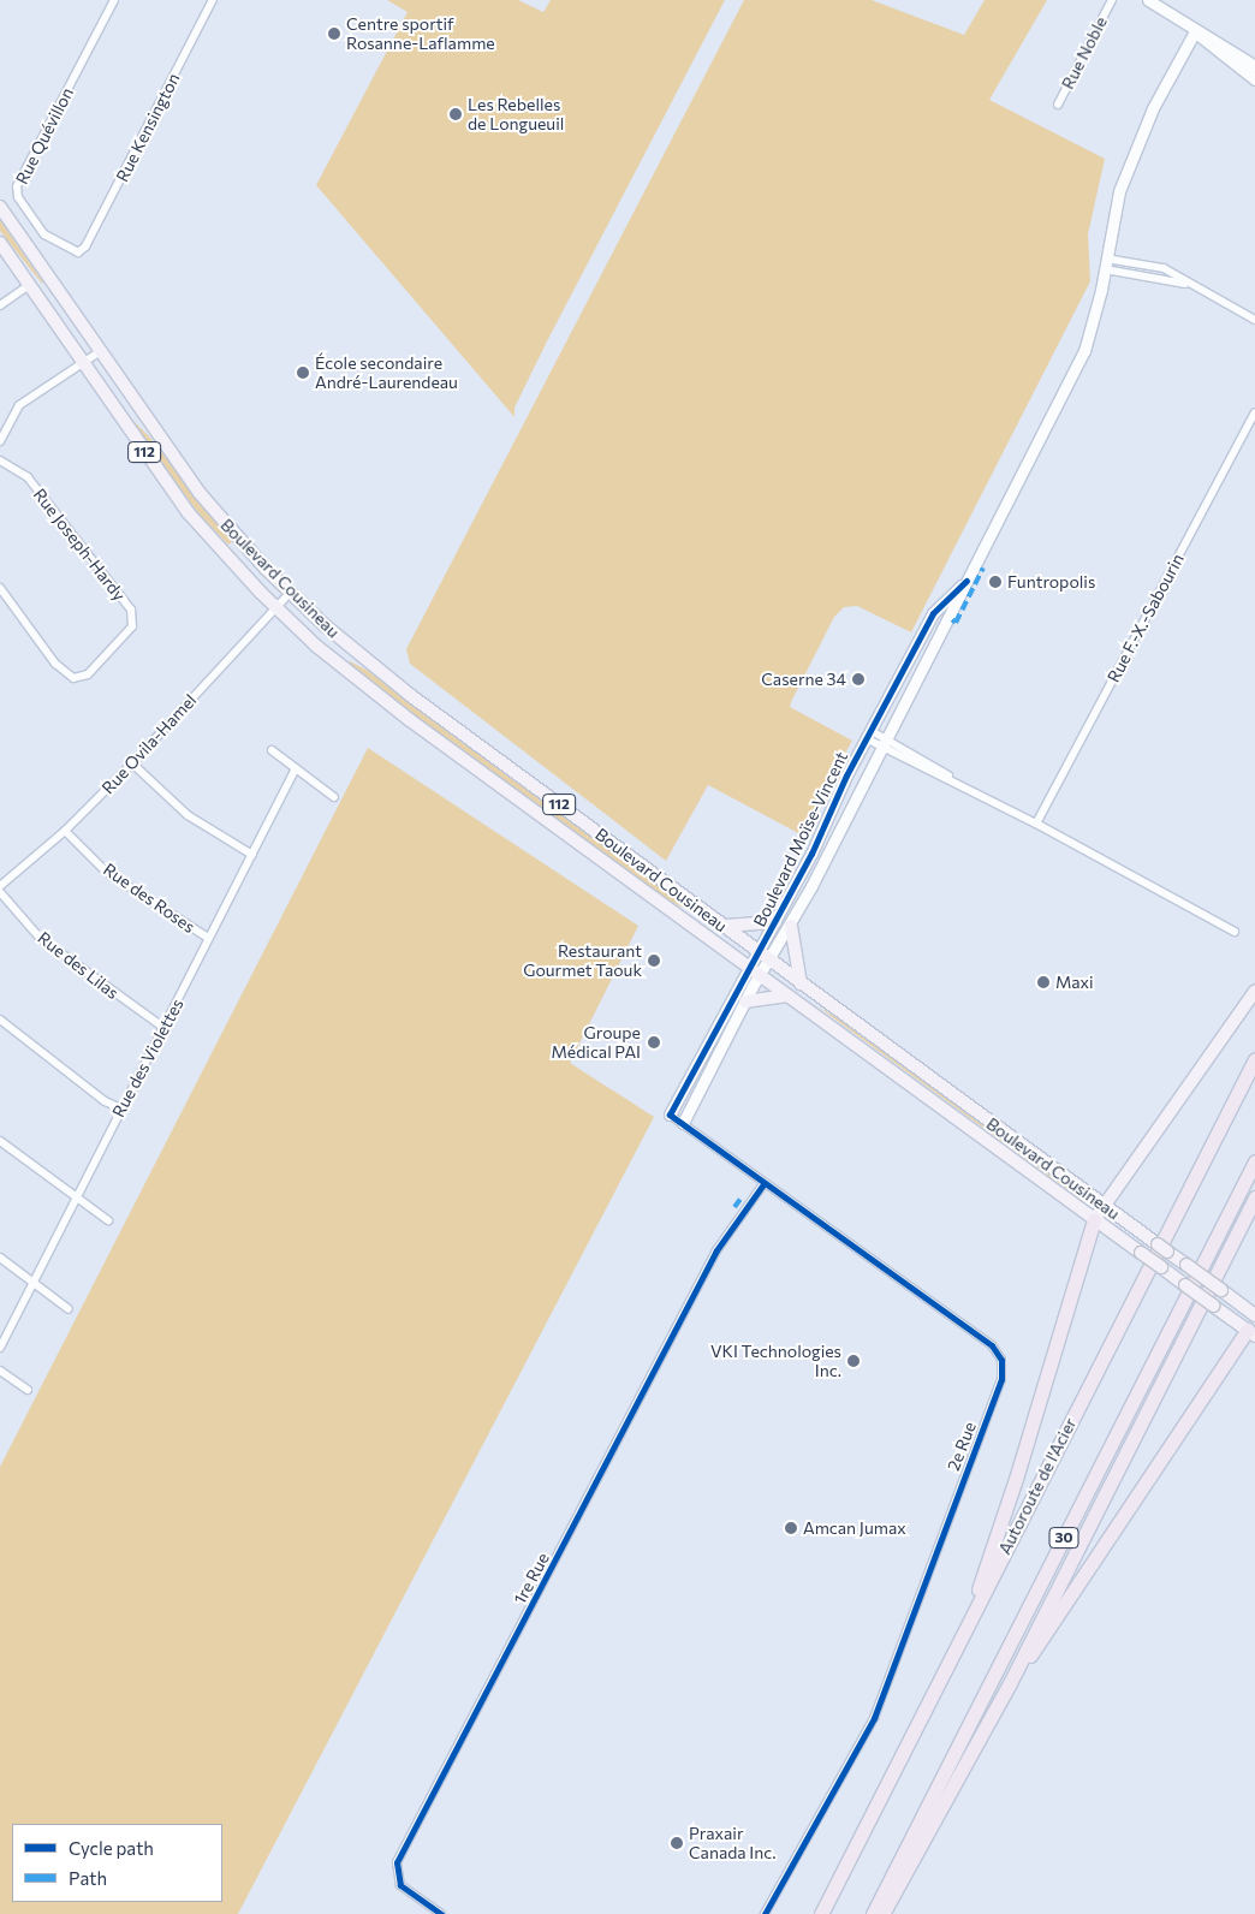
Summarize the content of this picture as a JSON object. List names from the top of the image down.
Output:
{
  "streets": {
    "highway": ["Autoroute de l'Acier", "30"],
    "main road": ["112", "Boulevard Cousineau"],
    "street": [
      "Rue Noble",
      "Rue Kensington",
      "Rue Quévillon",
      "Rue Joseph-Hardy",
      "Rue F.-X.-Sabourin",
      "Rue Ovila-Hamel",
      "Boulevard Moïse-Vincent",
      "Rue des Roses",
      "Rue des Lilas",
      "Rue des Violettes",
      "2e Rue",
      "1re Rue"
    ]
  },
  "crossings": [
    ["Rue Kensington", "Rue Quévillon"],
    ["Boulevard Cousineau", "Rue Ovila-Hamel"],
    ["Boulevard Cousineau", "Boulevard Moïse-Vincent"],
    ["Rue Ovila-Hamel", "Rue des Roses"],
    ["Boulevard Moïse-Vincent", "2e Rue"],
    ["Rue des Roses", "Rue des Violettes"],
    ["Rue des Lilas", "Rue des Violettes"],
    ["2e Rue", "1re Rue"]
  ],
  "places": [
    "Centre sportif Rosanne-Laflamme",
    "Les Rebelles de Longueuil",
    "École secondaire André-Laurendeau",
    "Funtropolis",
    "Caserne 34",
    "Restaurant Gourmet Taouk",
    "Maxi",
    "Groupe Médical PAI",
    "VKI Technologies Inc.",
    "Amcan Jumax",
    "Praxair Canada Inc."
  ],
  "legend": ["Cycle path", "Path"]
}
